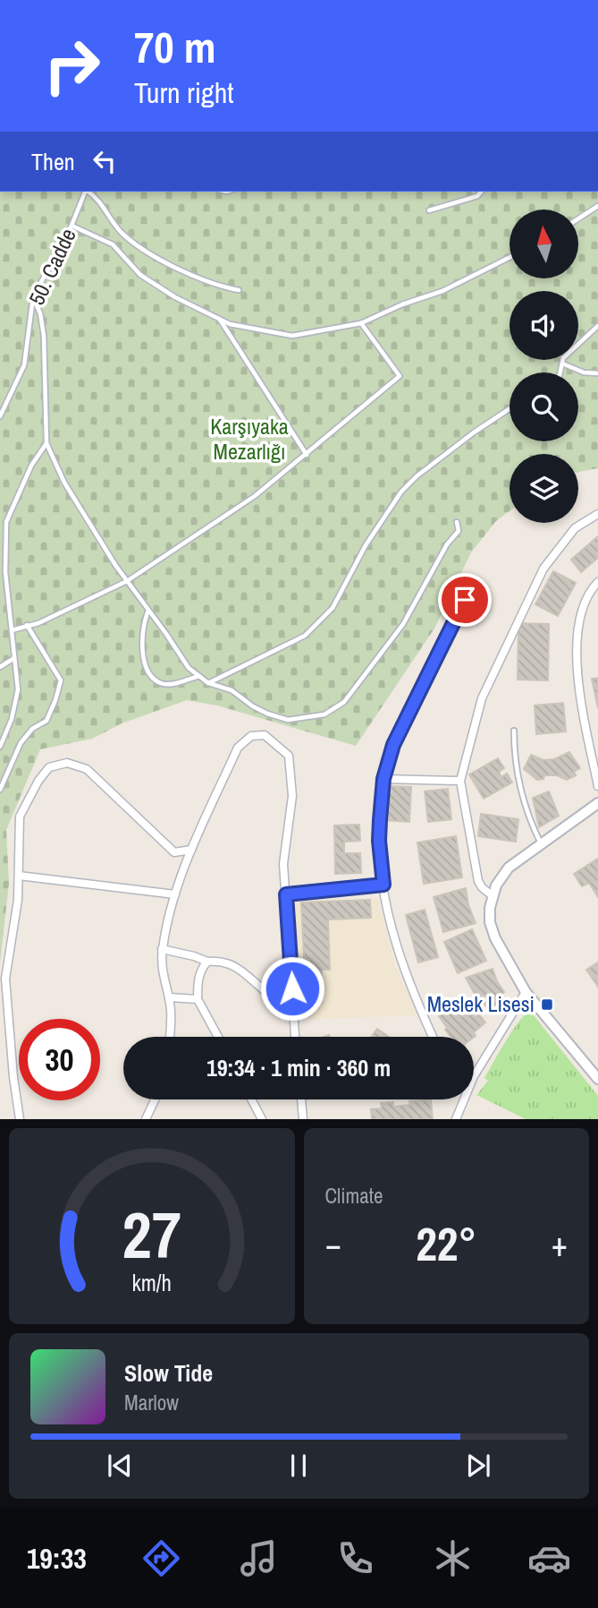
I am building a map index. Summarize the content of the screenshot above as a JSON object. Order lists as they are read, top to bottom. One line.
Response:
{"streets":{"lane":["50. Cadde"]},"parks":["Karşıyaka Mezarlığı"],"places":{"transit":["Meslek Lisesi"]},"north":"top","page":{"turn":["70 m","Turn right"],"then":"Then","limit":"30","trip":"19:34 · 1 min · 360 m","tile":"Climate","heat":["−","22°","+"],"song":["Slow Tide","Marlow"],"tabs":"19:33","gauge":["27","km/h"]}}
